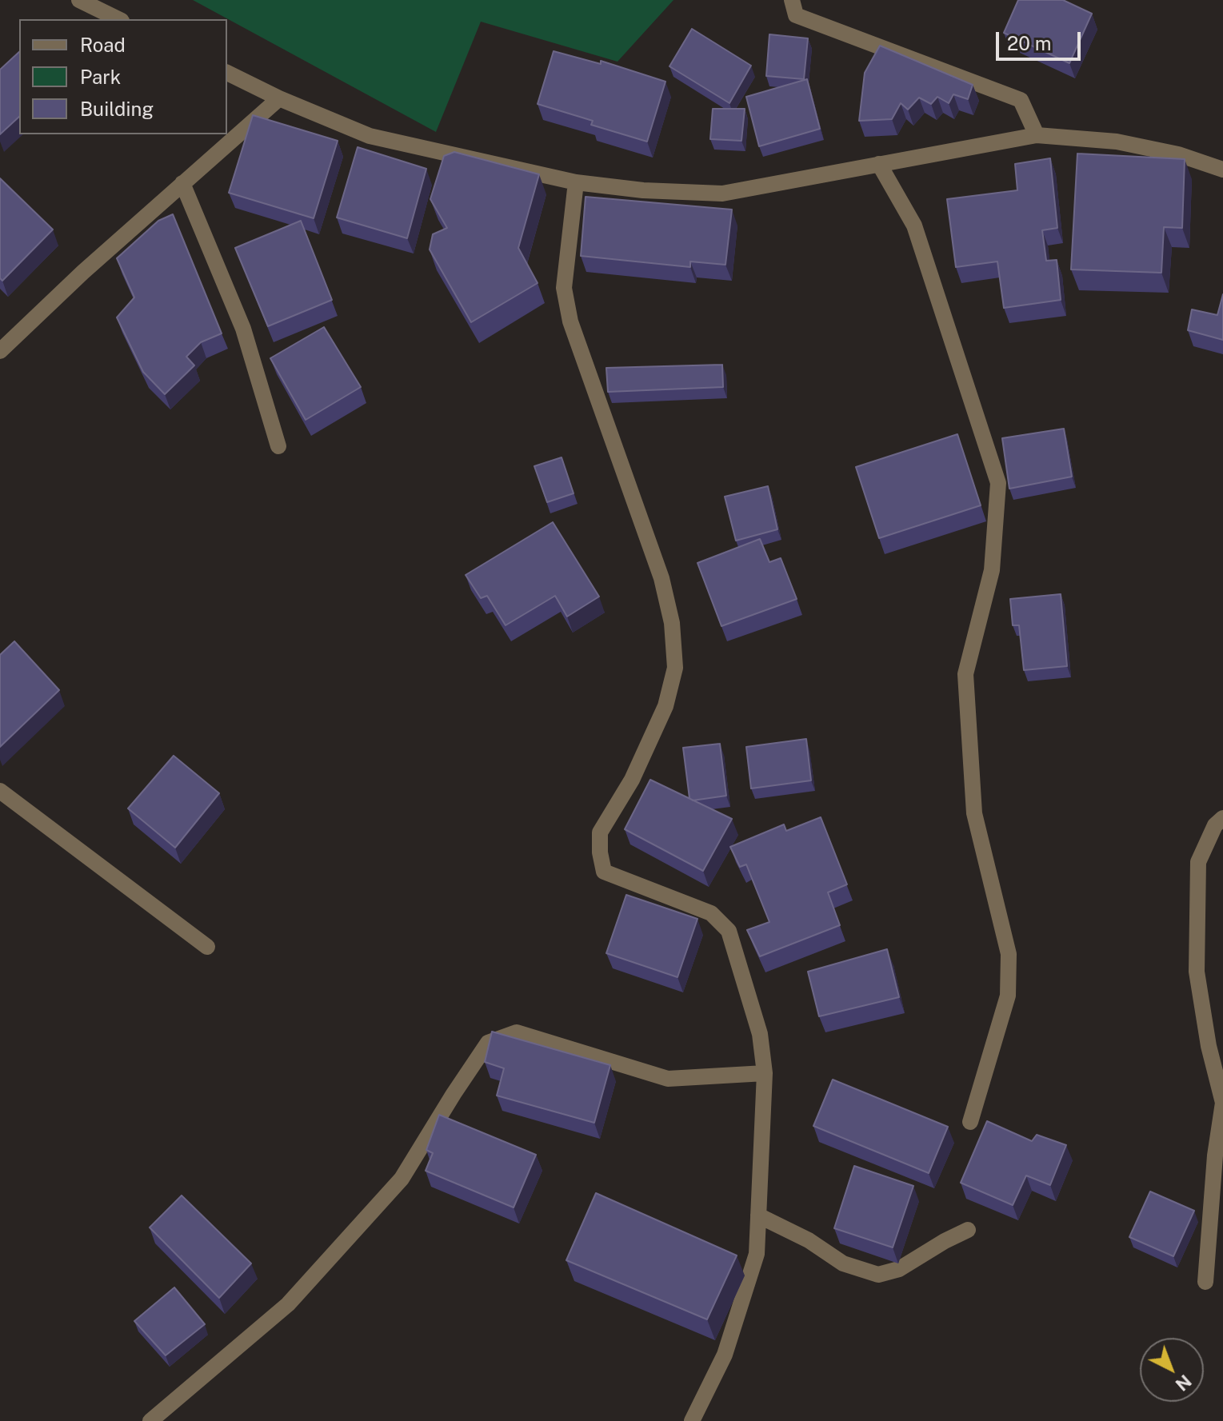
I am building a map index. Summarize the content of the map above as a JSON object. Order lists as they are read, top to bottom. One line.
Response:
{"legend":["Road","Park","Building"],"scale_bar":"20 m","north":"bottom right"}
